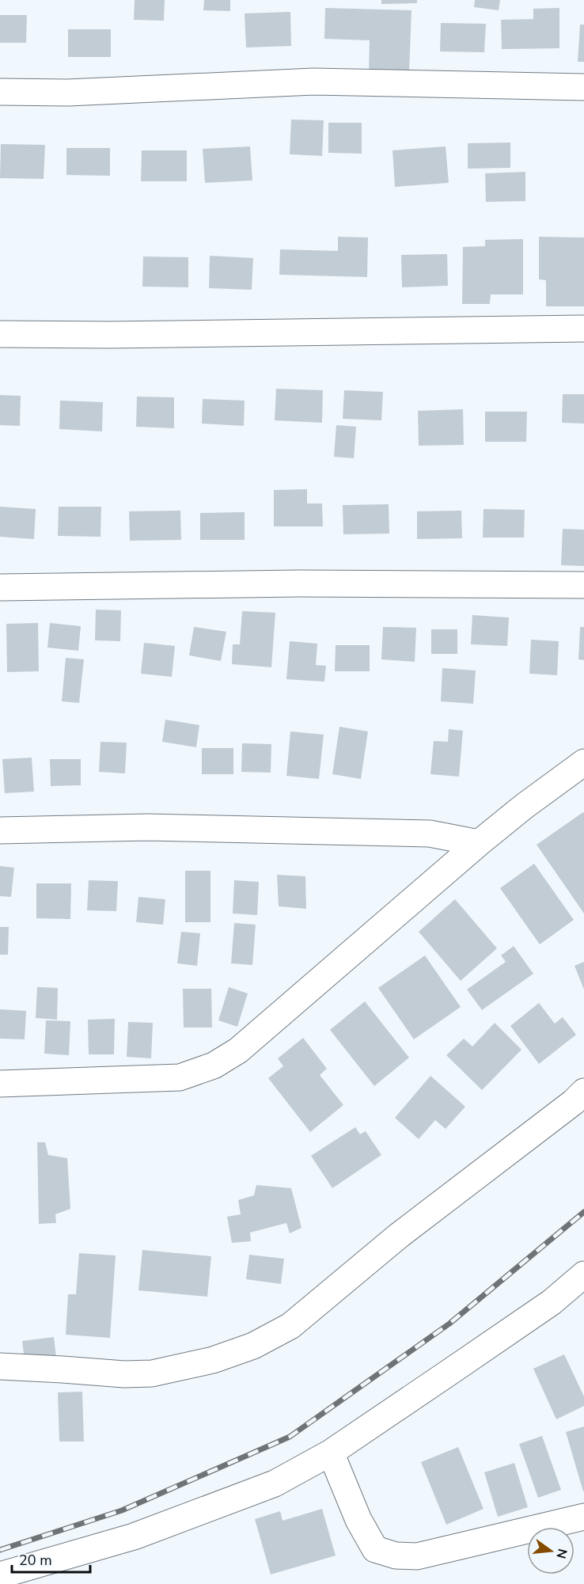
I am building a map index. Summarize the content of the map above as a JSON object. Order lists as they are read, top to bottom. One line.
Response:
{"scale_bar":"20 m","north":"right"}
